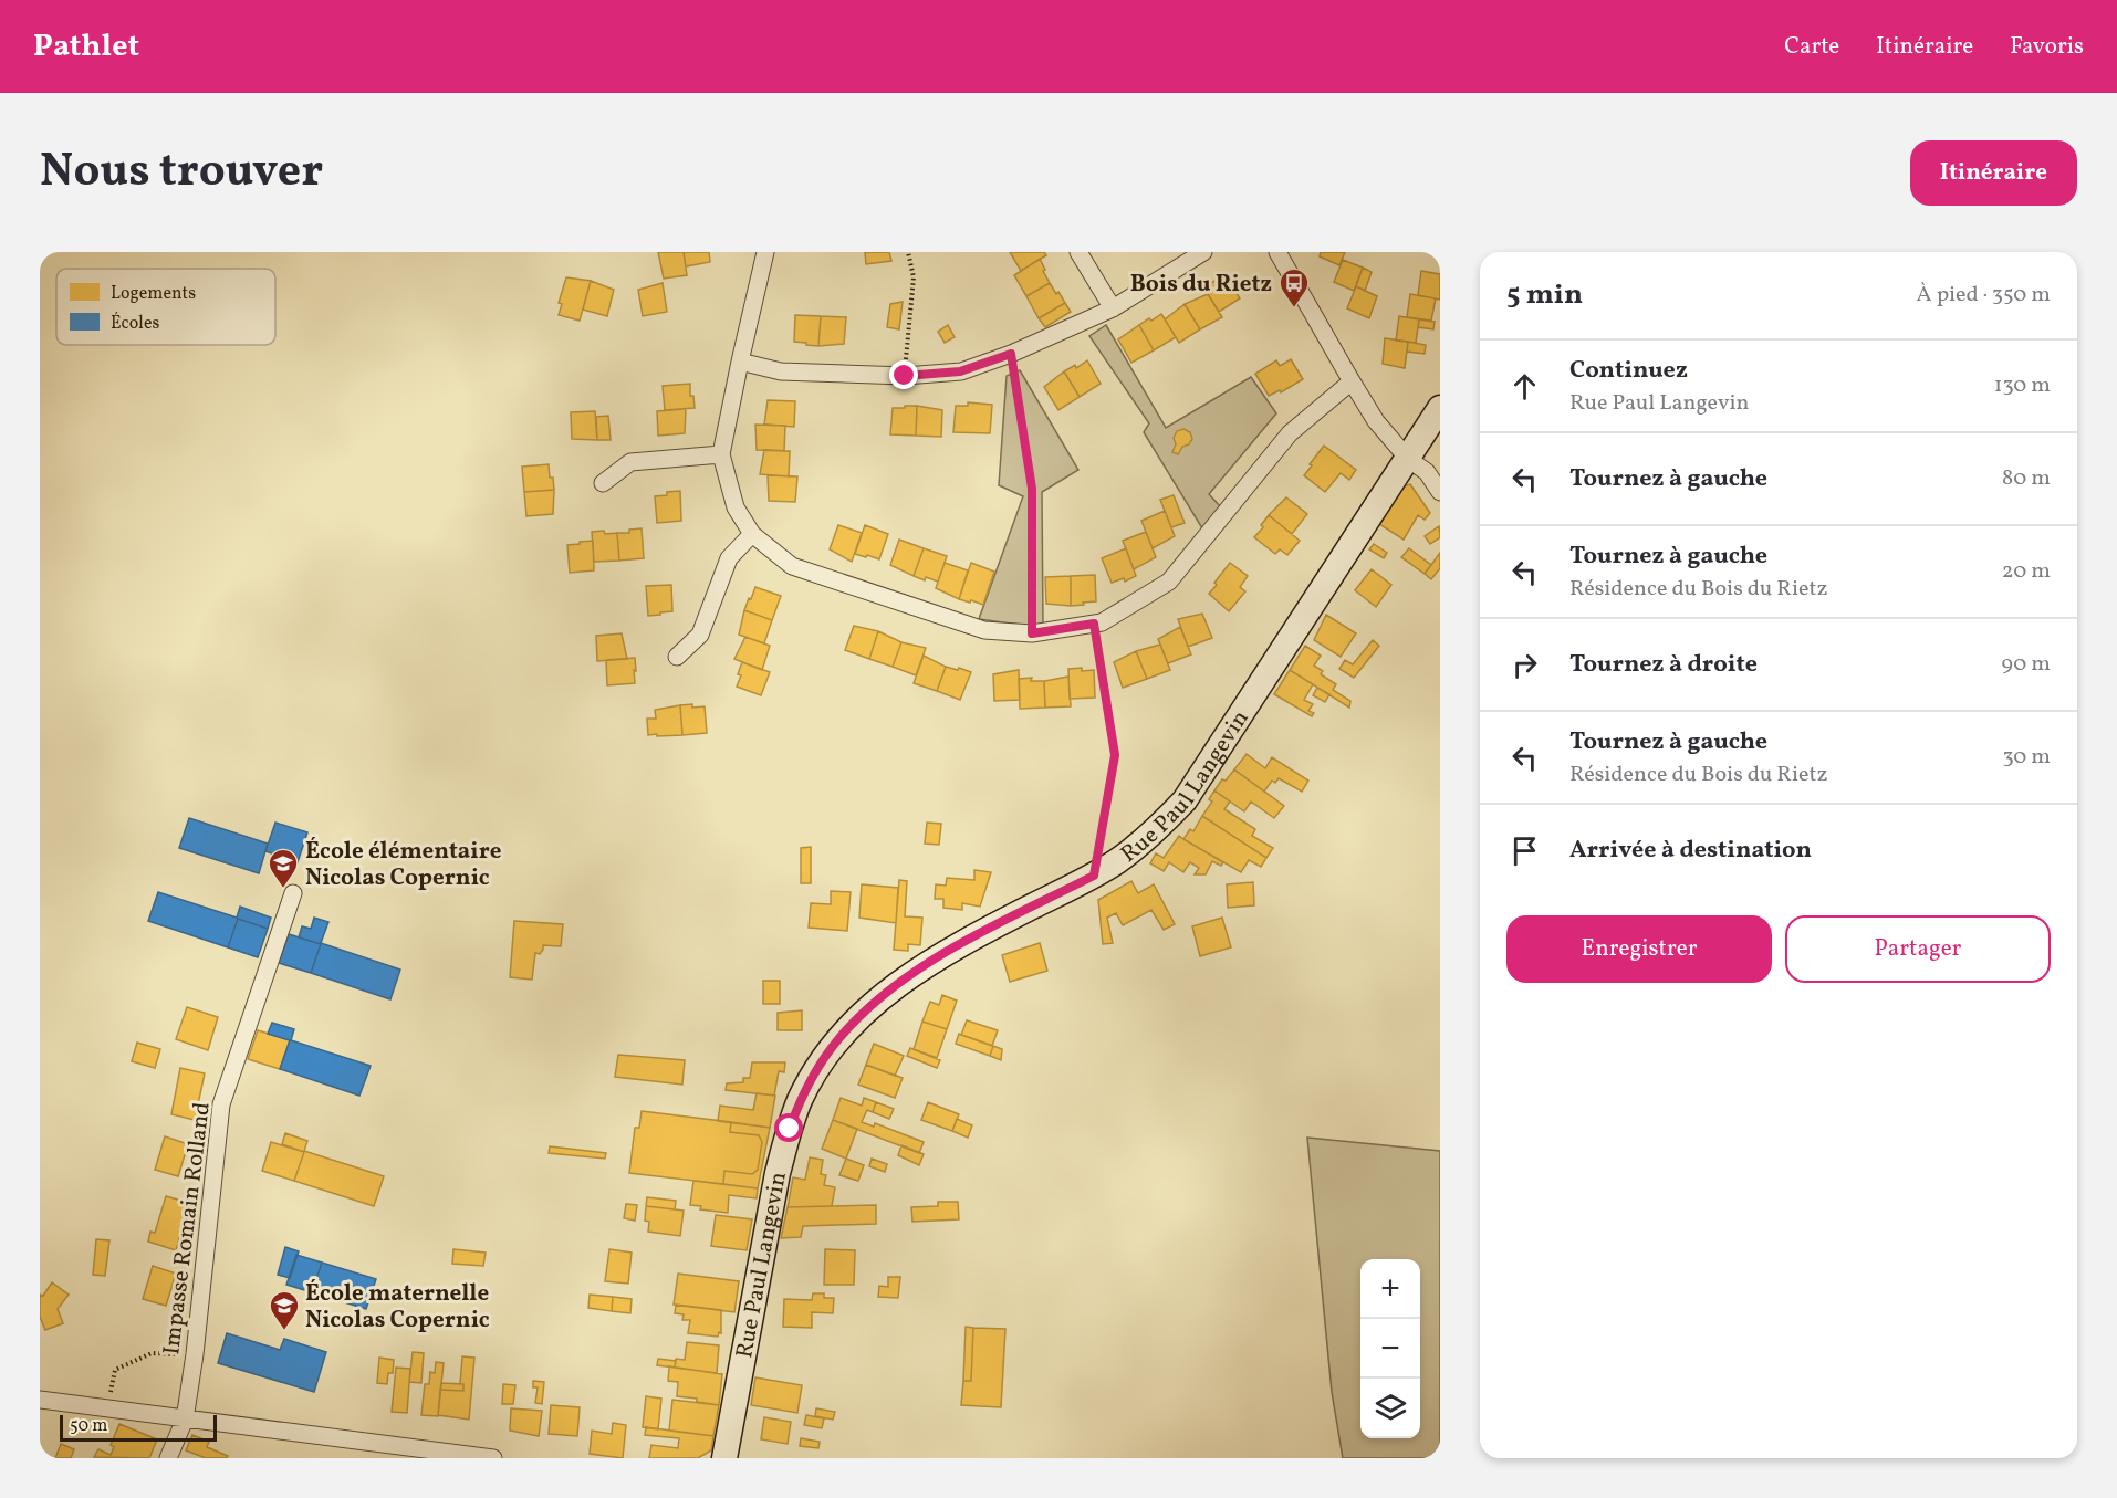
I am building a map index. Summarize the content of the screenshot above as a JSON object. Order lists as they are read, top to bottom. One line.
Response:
{"streets":{"street":["Rue Paul Langevin","Impasse Romain Rolland"]},"places":{"bus stop":["Bois du Rietz"],"school or university":["École élémentaire Nicolas Copernic","École maternelle Nicolas Copernic"]},"legend":["Logements","Écoles"],"scale_bar":"50 m","page":{"header":"Pathlet","nav":["Carte","Itinéraire","Favoris"],"title":"Nous trouver","buttons":["Itinéraire",["Enregistrer","Partager"]],"heading":["5 min","À pied · 350 m"],"list":[["Continuez","Rue Paul Langevin","130 m"],["Tournez à gauche","80 m"],["Tournez à gauche","Résidence du Bois du Rietz","20 m"],["Tournez à droite","90 m"],["Tournez à gauche","Résidence du Bois du Rietz","30 m"],"Arrivée à destination"],"map_buttons":["+","−"],"scale":"50 m"}}
